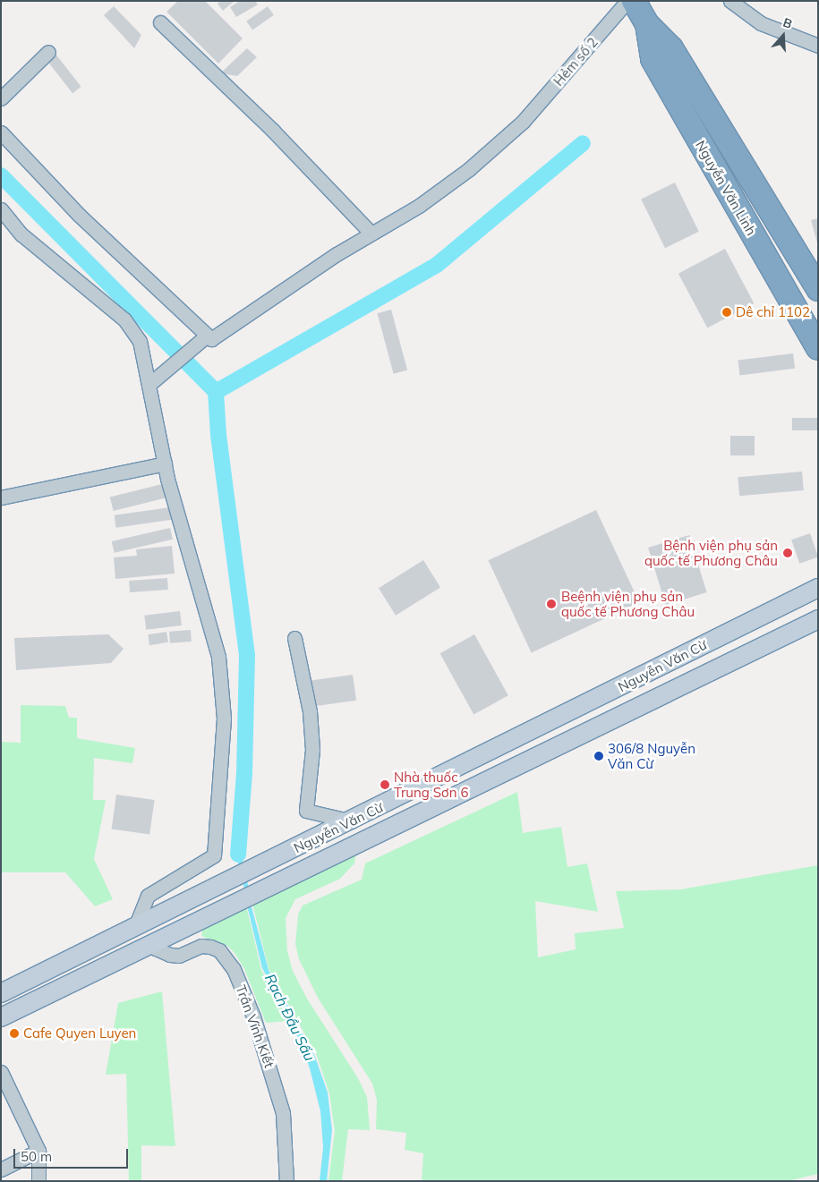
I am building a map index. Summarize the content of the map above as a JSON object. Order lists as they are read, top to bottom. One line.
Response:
{"streets":{"highway":["Nguyễn Văn Linh"],"main road":["Nguyễn Văn Cừ"],"street":["Hẻm số 2","Trần Vĩnh Kiết"]},"crossings":[["Hẻm số 2","Nguyễn Văn Linh"]],"water":["Rạch Đầu Sấu"],"places":["Dê chỉ 1102","Bệnh viện phụ sản quốc tế Phương Châu","Beệnh viện phụ sản quốc tế Phương Châu","306/8 Nguyễn Văn Cừ","Nhà thuốc Trung Sơn 6","Cafe Quyen Luyen"],"scale_bar":"50 m","north":"top"}
